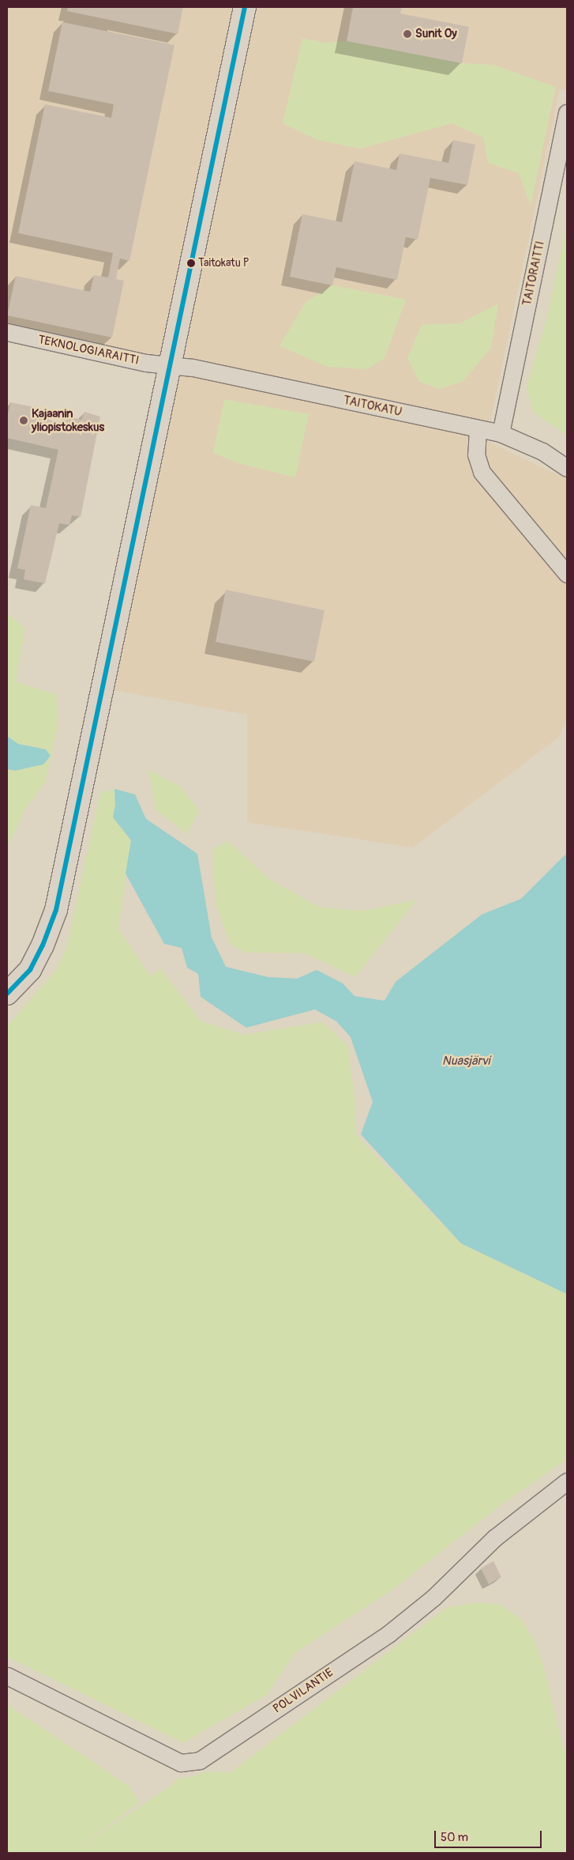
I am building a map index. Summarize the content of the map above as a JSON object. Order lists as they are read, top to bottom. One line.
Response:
{"streets":{"street":["TAITORAITTI","TEKNOLOGIARAITTI","TAITOKATU","POLVILANTIE"]},"crossings":[["TAITORAITTI","TAITOKATU"],["TEKNOLOGIARAITTI","TAITOKATU"]],"water":["Nuasjärvi"],"places":["Sunit Oy","Taitokatu P","Kajaanin yliopistokeskus"],"scale_bar":"50 m"}
